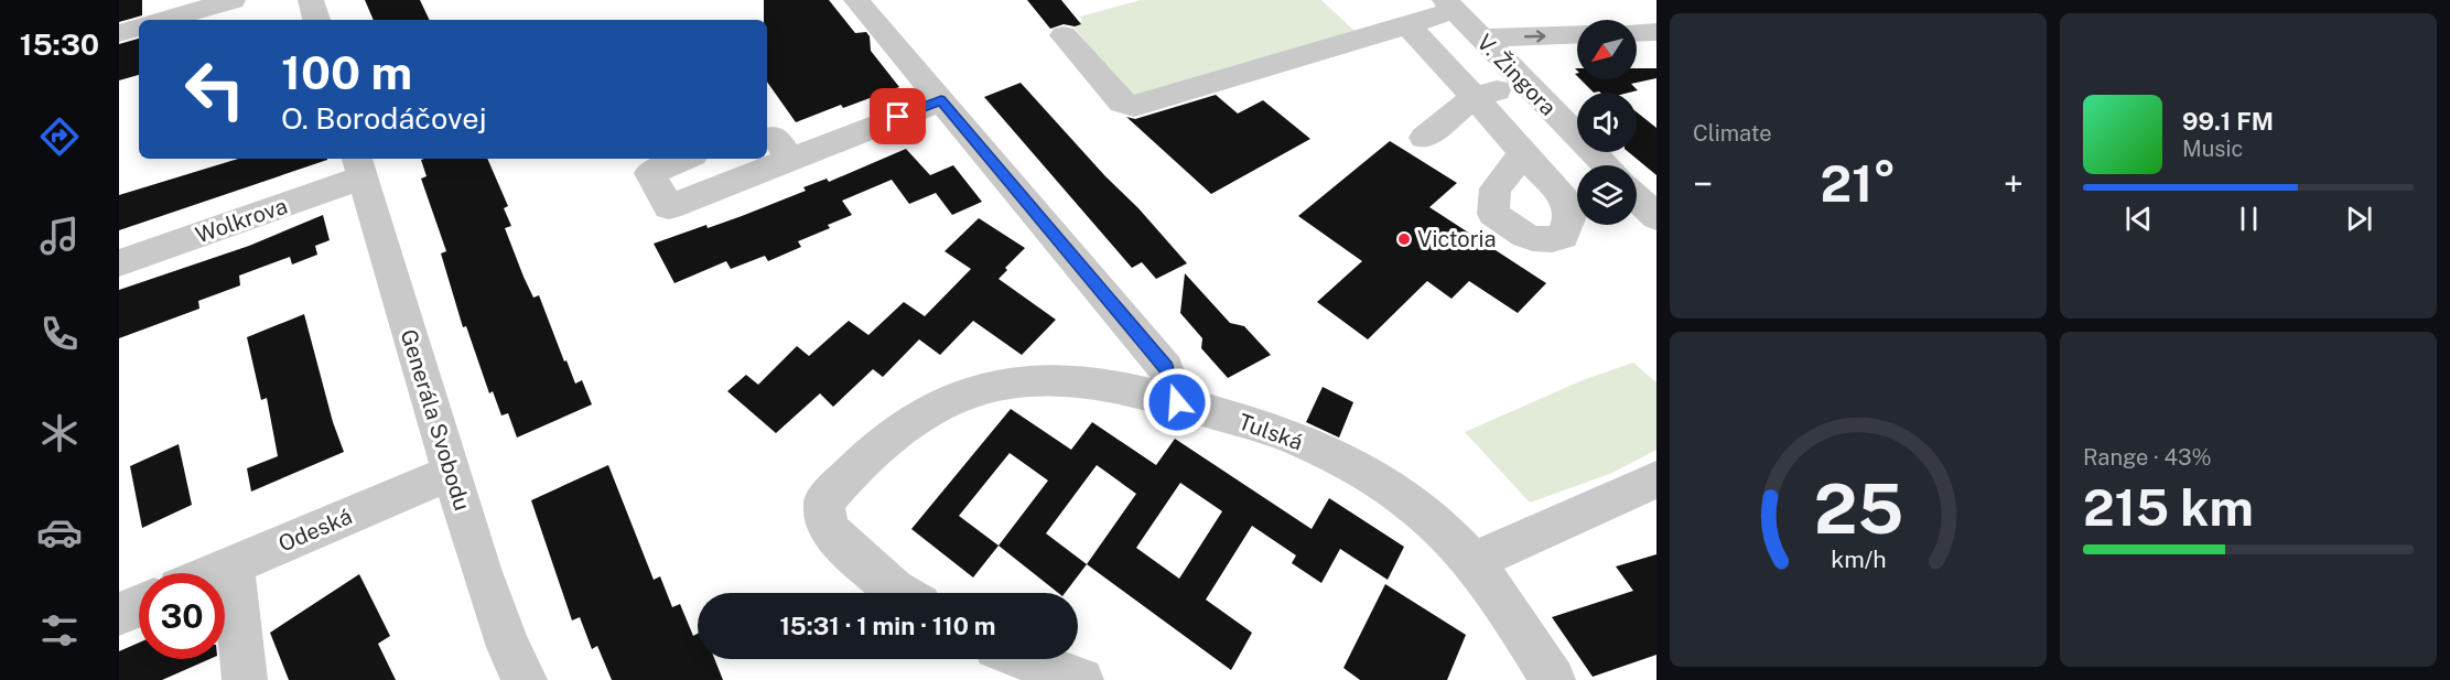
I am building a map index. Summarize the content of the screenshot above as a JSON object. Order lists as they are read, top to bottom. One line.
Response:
{"streets":{"street":["V. Žingora","Wolkrova","Generála Svobodu","Tulská","Odeská"]},"crossings":[["Wolkrova","Generála Svobodu"],["Generála Svobodu","Odeská"]],"places":["Victoria"],"north":"bottom left","page":{"tabs":"15:30","tile":["Climate",["Range · 43%","215 km"]],"turn":["100 m","O. Borodáčovej"],"song":["99.1 FM","Music"],"heat":["−","21°","+"],"limit":"30","trip":"15:31 · 1 min · 110 m","gauge":["25","km/h"]}}
